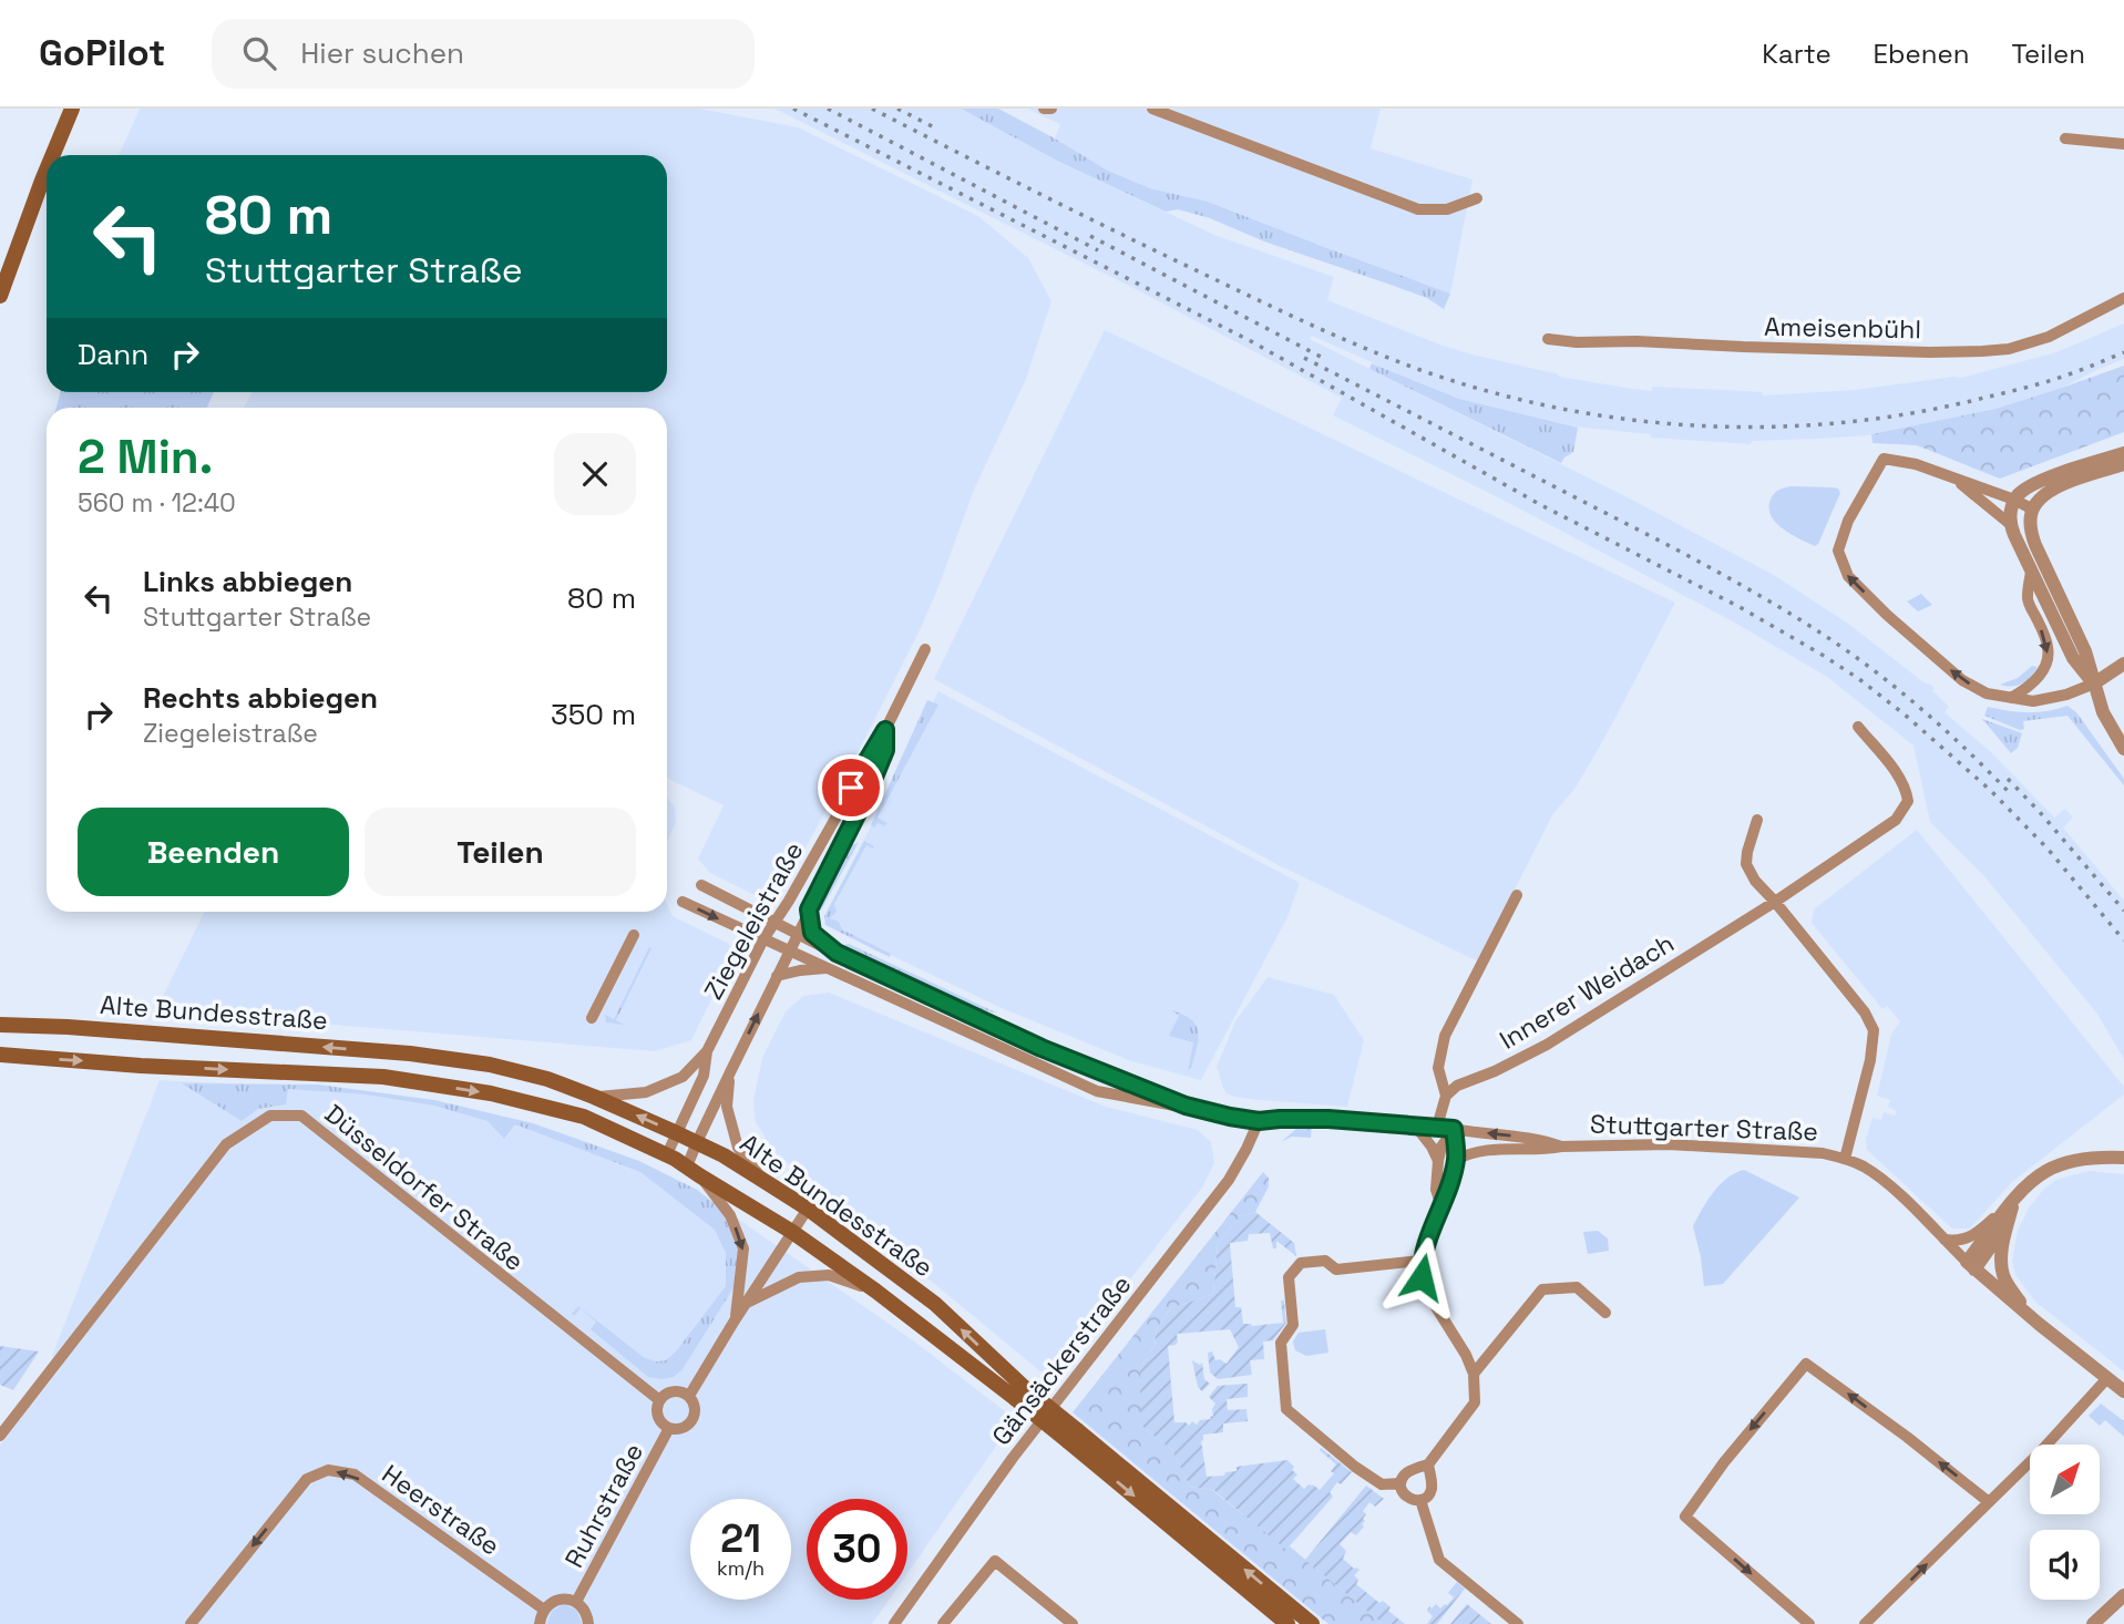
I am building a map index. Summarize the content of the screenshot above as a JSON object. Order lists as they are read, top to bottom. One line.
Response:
{"streets":{"main road":["Alte Bundesstraße"],"street":["Ameisenbühl","Ziegeleistraße","Innerer Weidach","Stuttgarter Straße","Düsseldorfer Straße","Gänsäckerstraße","Ruhrstraße","Heerstraße"]},"crossings":[["Ziegeleistraße","Alte Bundesstraße"],["Ziegeleistraße","Stuttgarter Straße"],["Innerer Weidach","Stuttgarter Straße"],["Stuttgarter Straße","Gänsäckerstraße"],["Düsseldorfer Straße","Ruhrstraße"]],"north":"top right","page":{"header":"GoPilot","search":"Hier suchen","nav":["Karte","Ebenen","Teilen"],"turn":["80 m","Stuttgarter Straße"],"then":"Dann","heading":["2 Min.","560 m · 12:40"],"list":[{"name":"Links abbiegen","note":"Stuttgarter Straße","value":"80 m"},{"name":"Rechts abbiegen","note":"Ziegeleistraße","value":"350 m"}],"buttons":["Beenden","Teilen"],"speed":"21 km/h","limit":"30"}}
